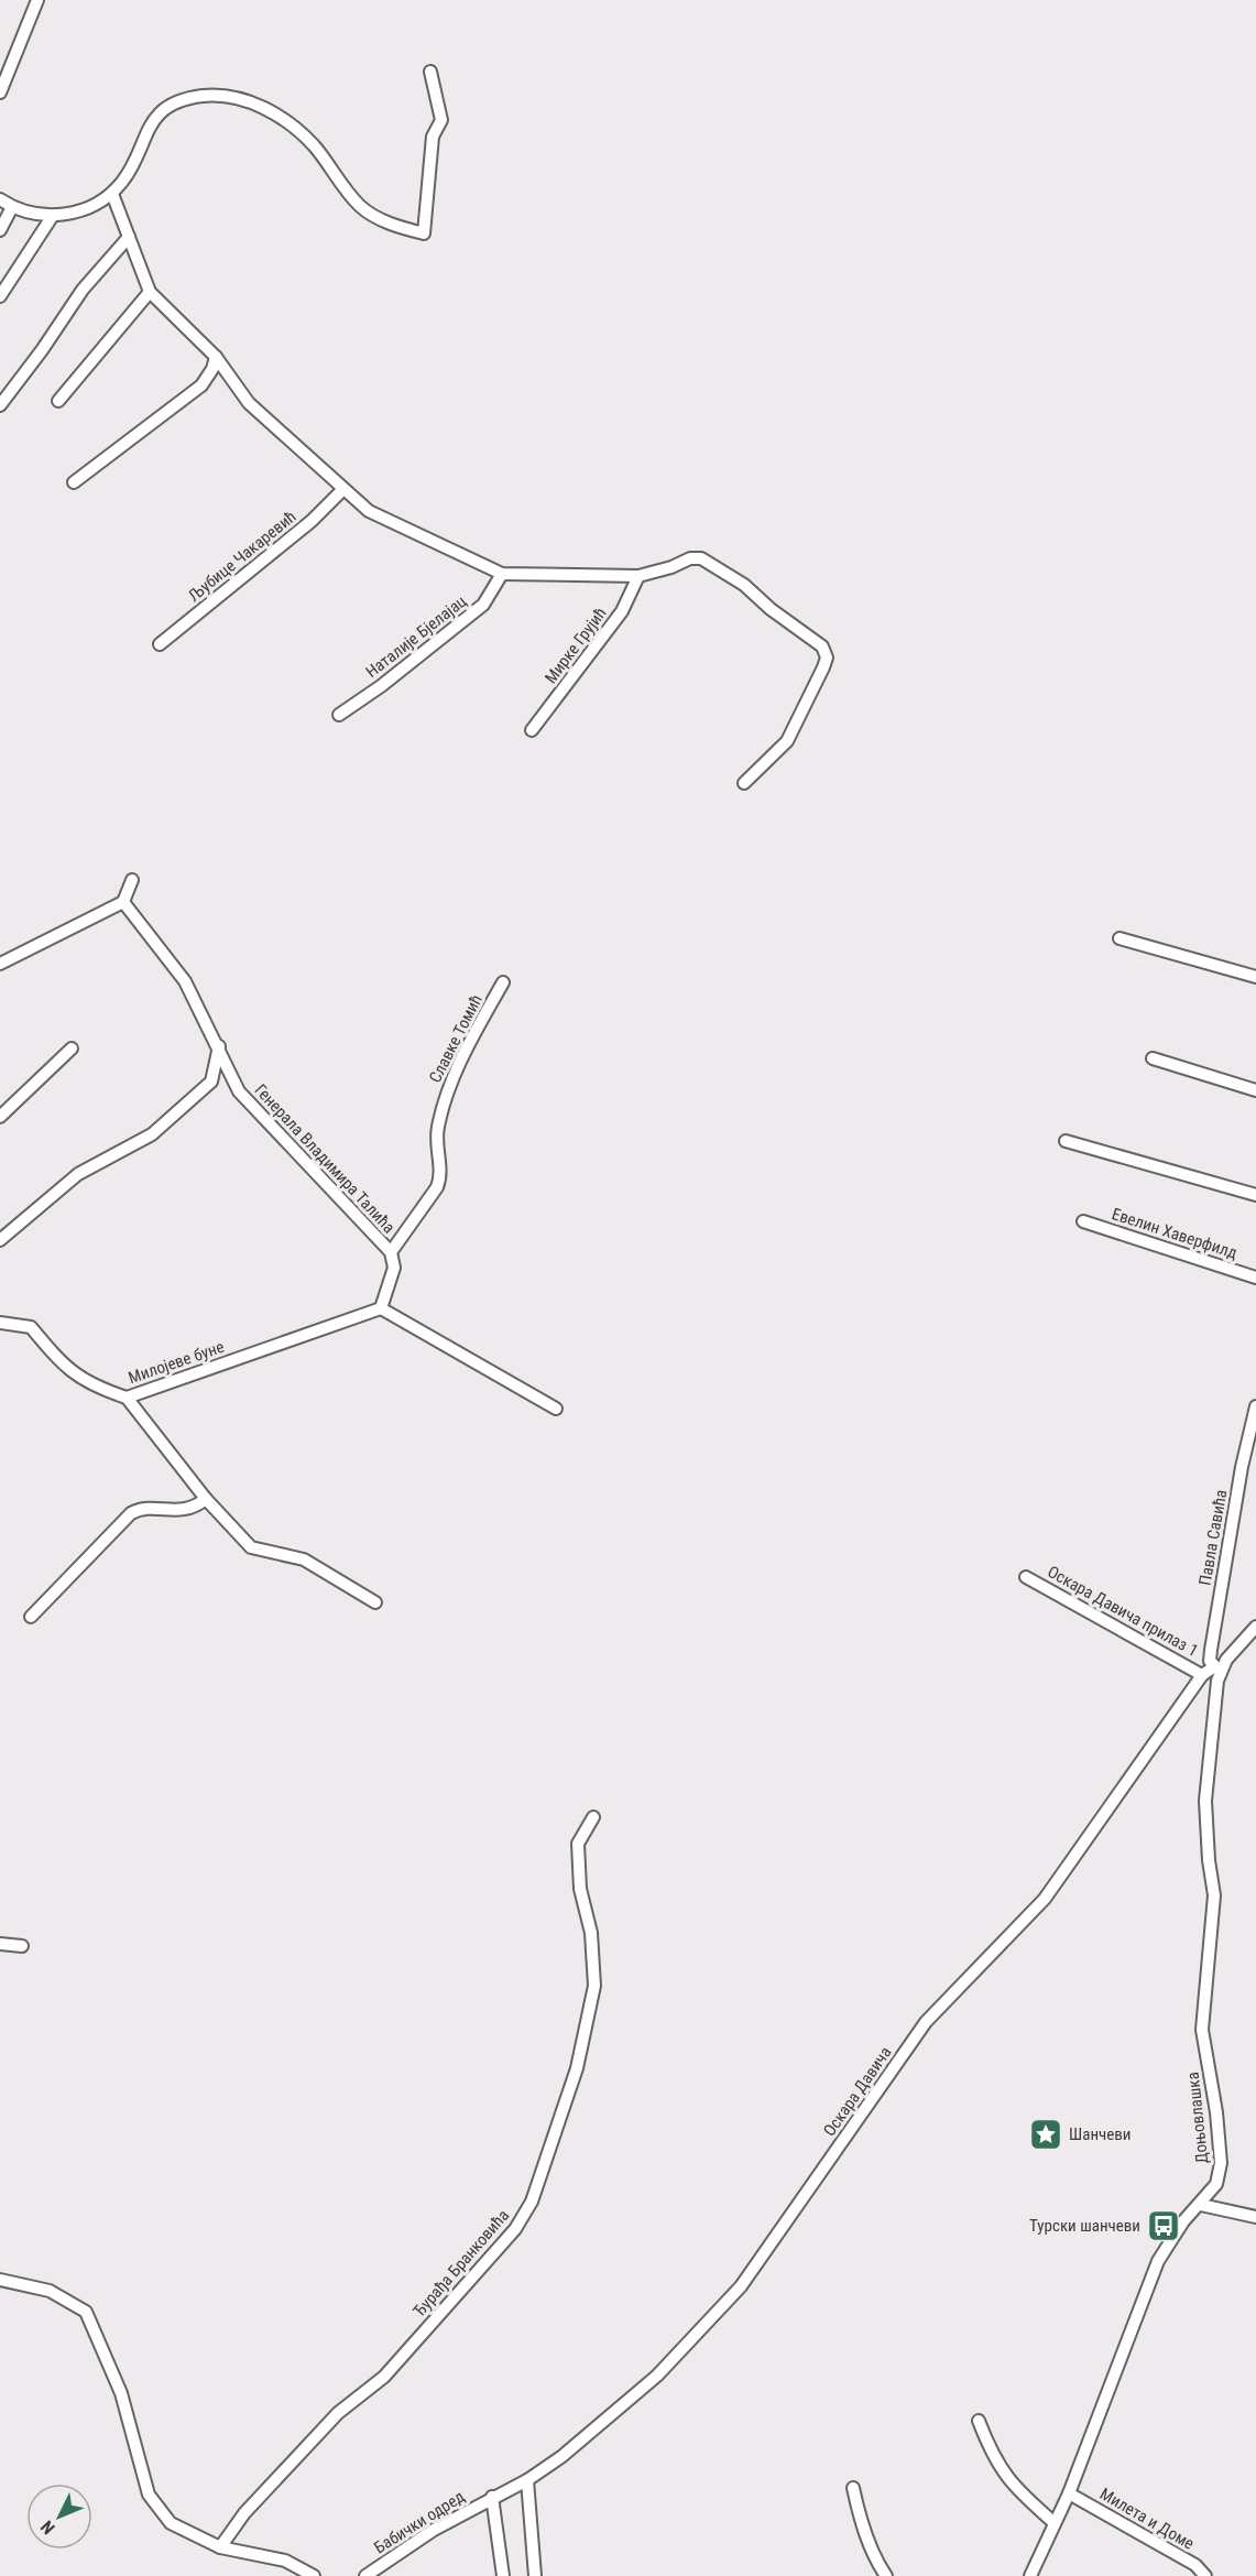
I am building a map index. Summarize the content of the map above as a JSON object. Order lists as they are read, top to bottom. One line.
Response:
{"streets":{"street":["Љубице Чакаревић","Наталије Бјелајац","Мирке Грујић","Славке Томић","Генерала Владимира Талића","Евелин Хаверфилд","Милојеве буне","Павла Савића","Оскара Давича прилаз 1","Оскара Давича","Доњовлашка","Ђурађа Бранковића","Милета и Доме","Бабички одред"]},"crossings":[["Славке Томић","Генерала Владимира Талића"],["Генерала Владимира Талића","Милојеве буне"],["Павла Савића","Оскара Давича"],["Павла Савића","Доњовлашка"],["Оскара Давича прилаз 1","Оскара Давича"],["Оскара Давича","Доњовлашка"],["Оскара Давича","Бабички одред"],["Доњовлашка","Милета и Доме"]],"places":{"place":["Шанчеви"],"bus stop":["Турски шанчеви"]},"north":"bottom left"}
